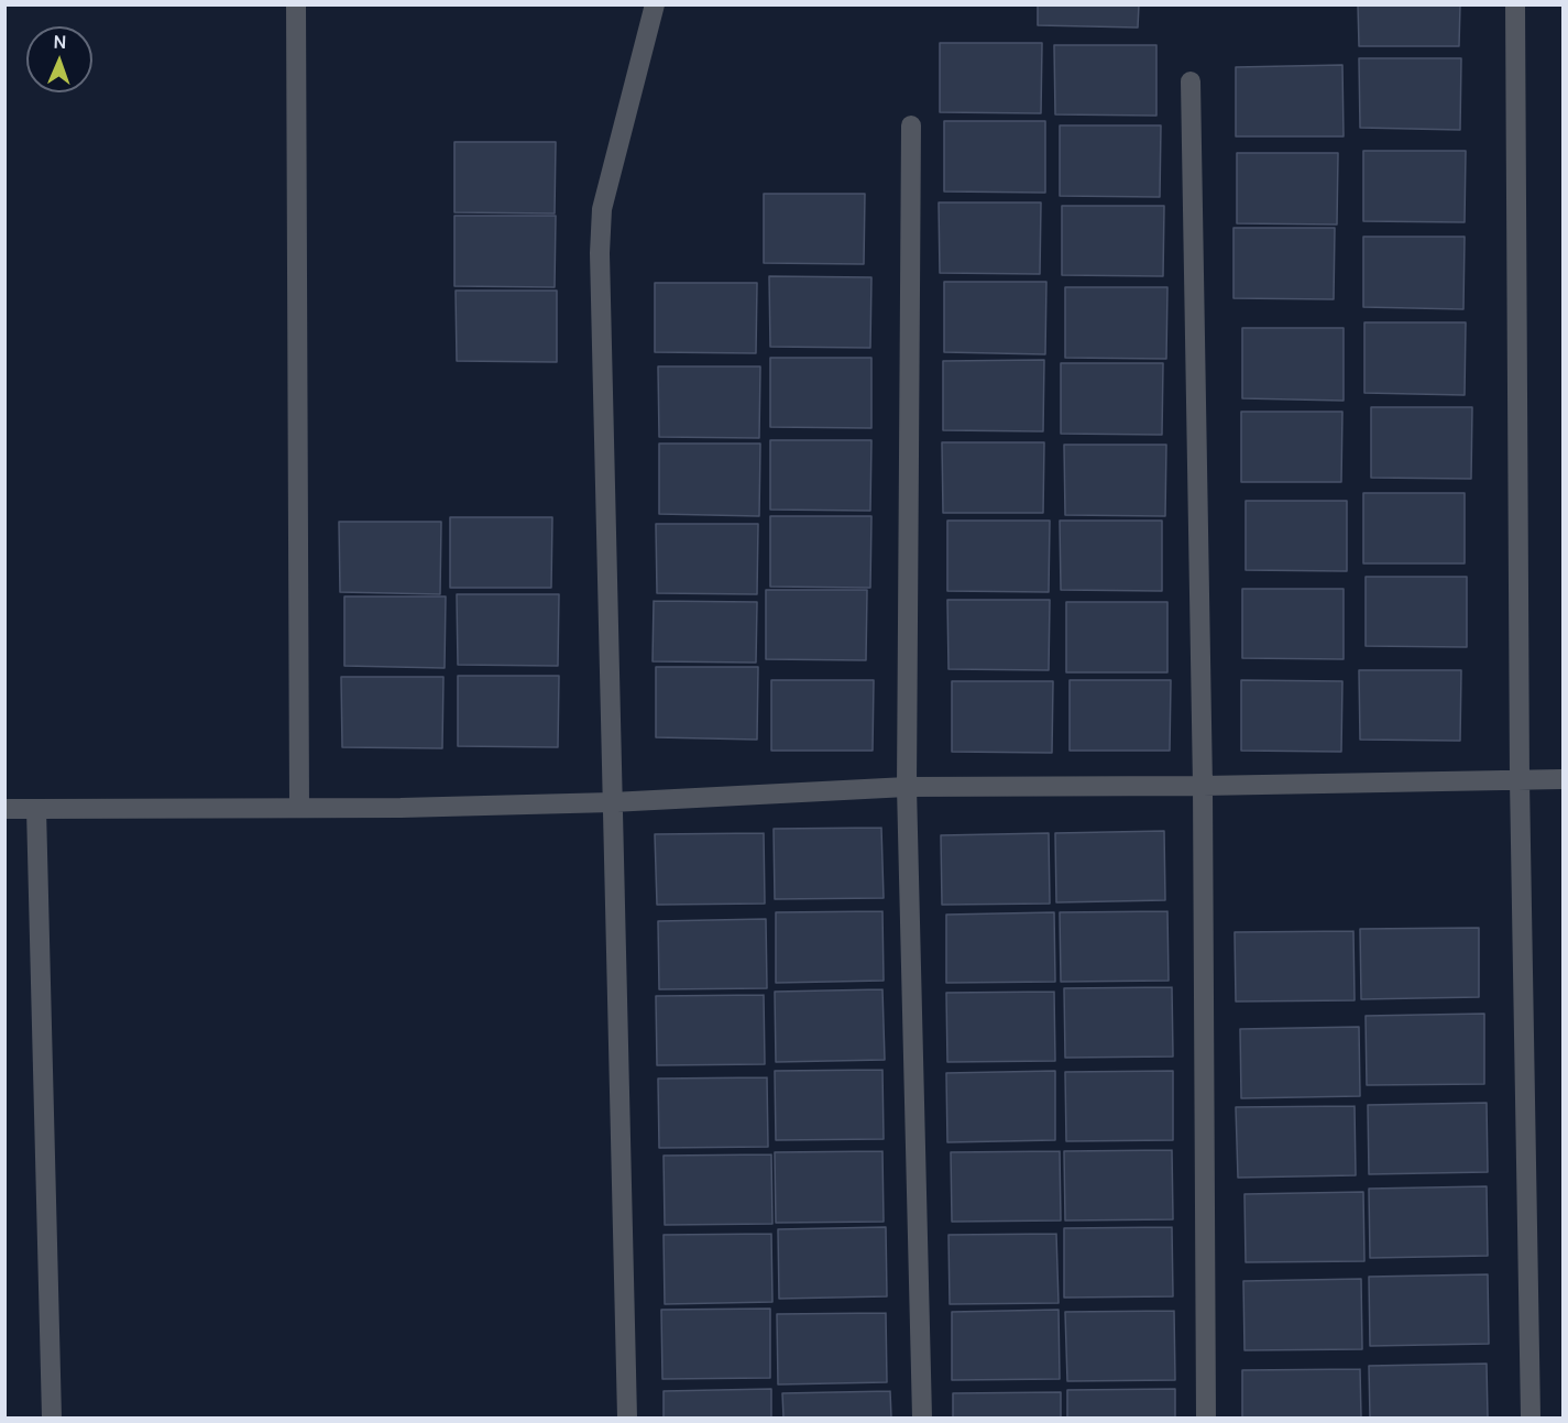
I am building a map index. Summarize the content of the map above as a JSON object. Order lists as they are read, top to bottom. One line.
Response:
{"north":"top"}
